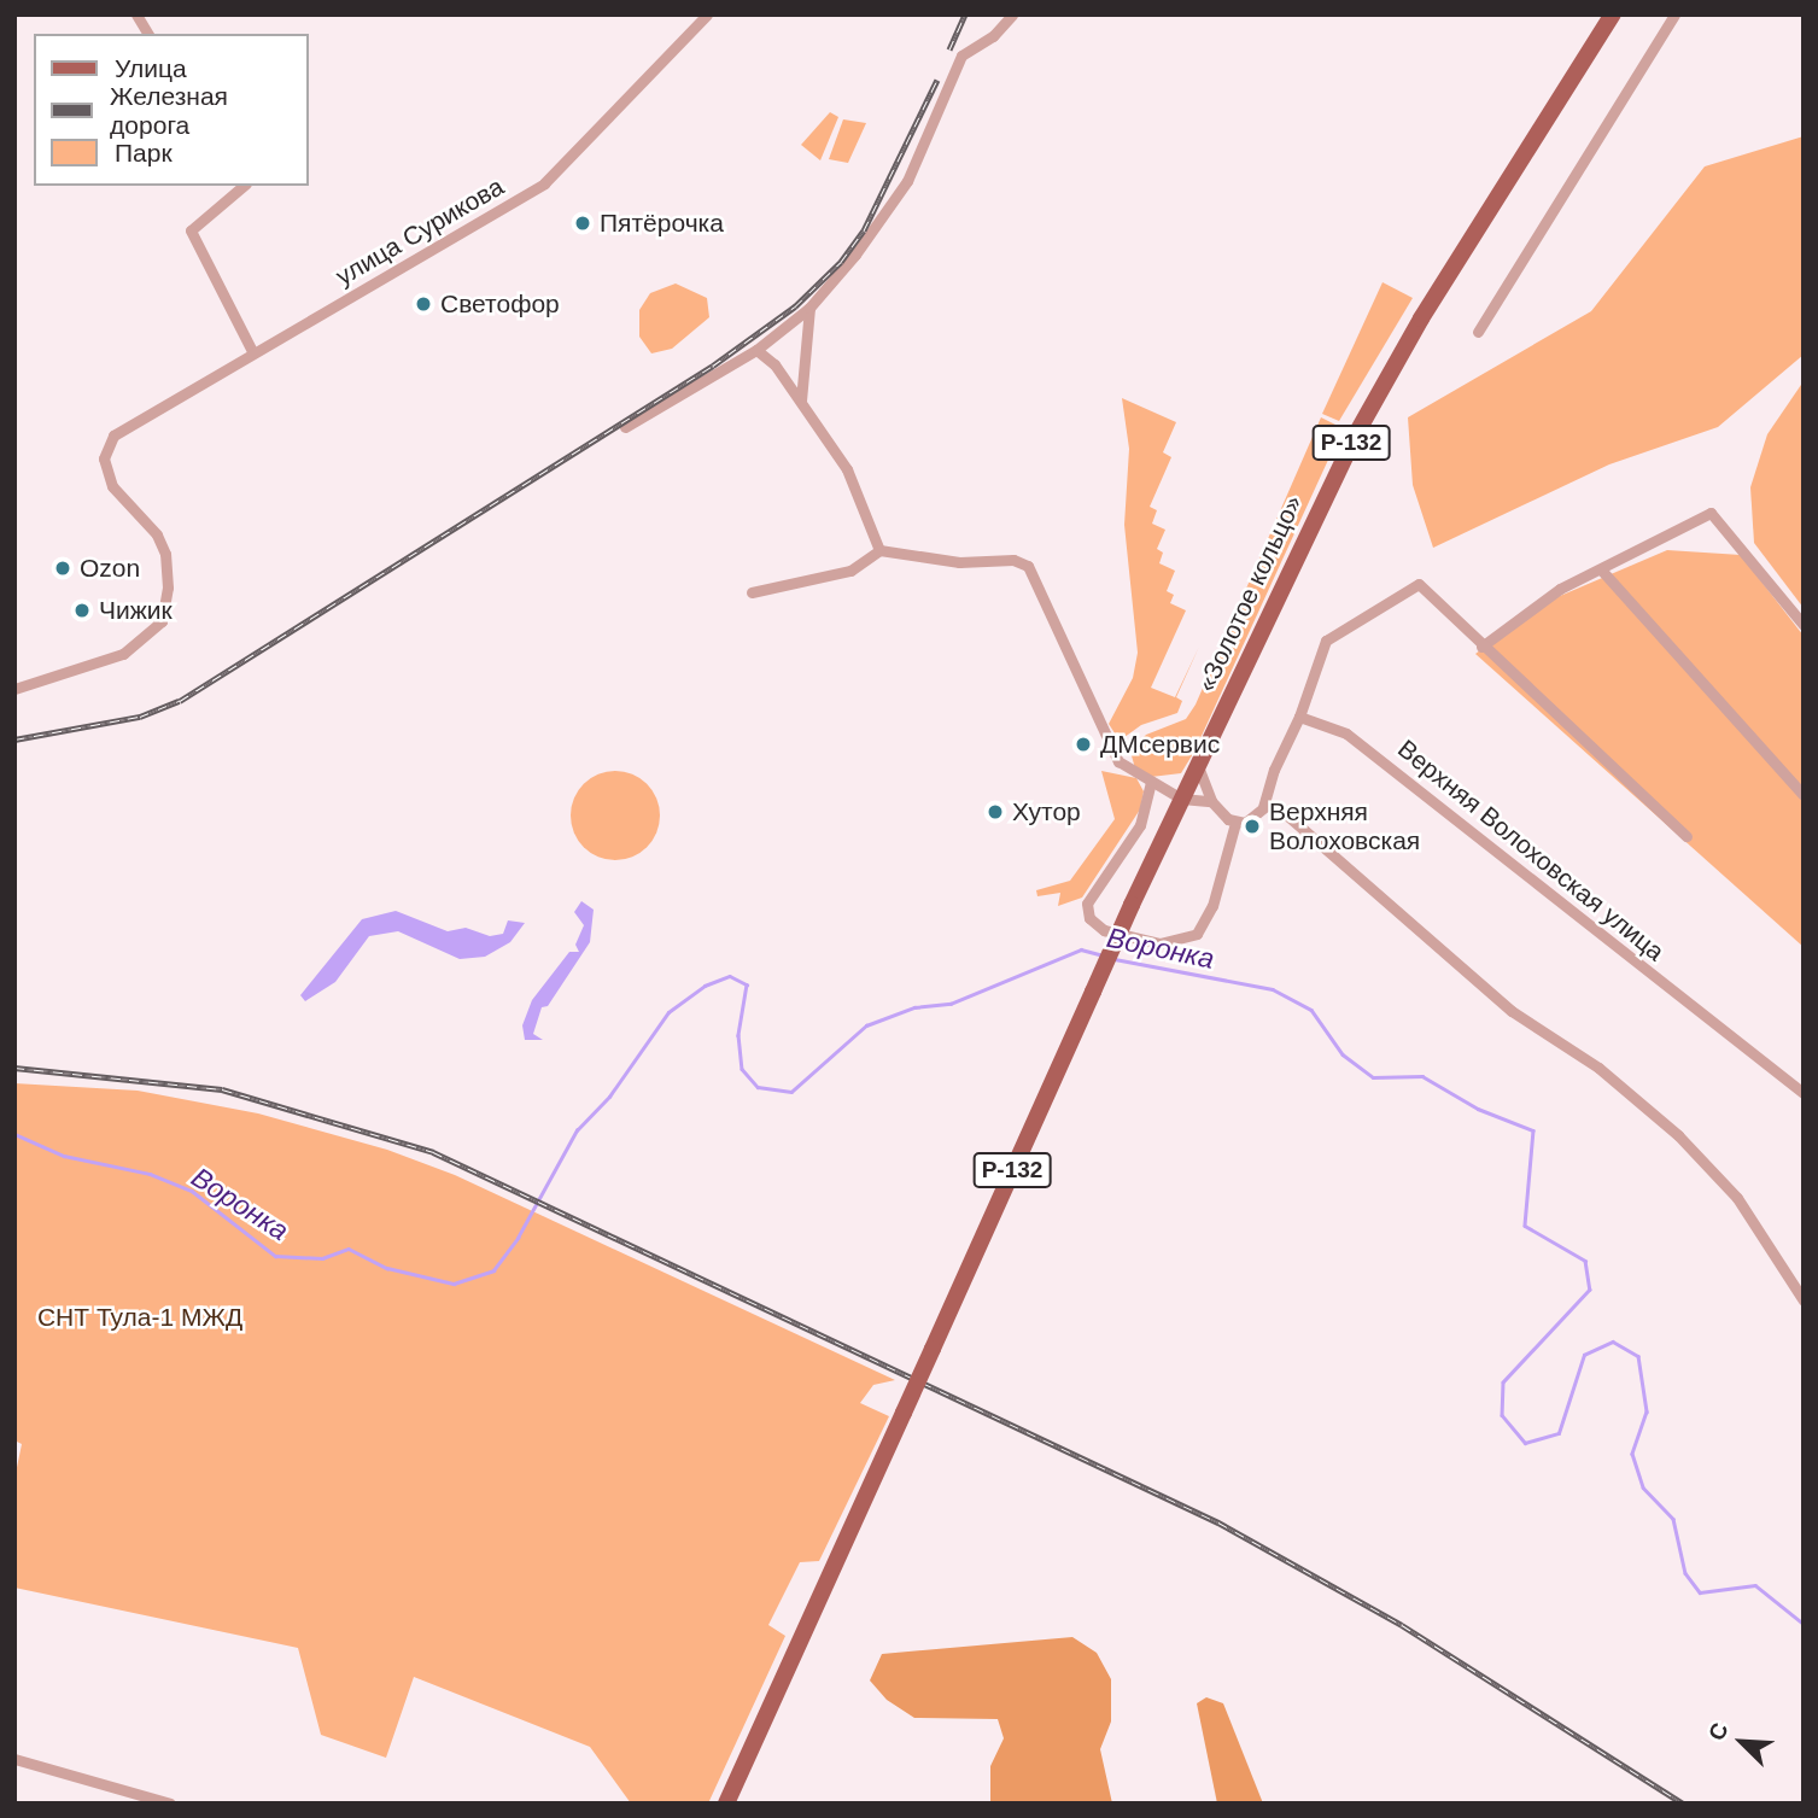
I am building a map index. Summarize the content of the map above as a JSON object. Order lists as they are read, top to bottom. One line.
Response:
{"streets":{"main road":["Р-132","«Золотое кольцо»"],"street":["улица Сурикова","Верхняя Волоховская улица"]},"water":["Воронка"],"parks":["СНТ Тула-1 МЖД"],"places":["Пятёрочка","Светофор","Ozon","Чижик","ДМсервис","Хутор","Верхняя Волоховская"],"legend":["Улица","Железная дорога","Парк"],"north":"top left"}
